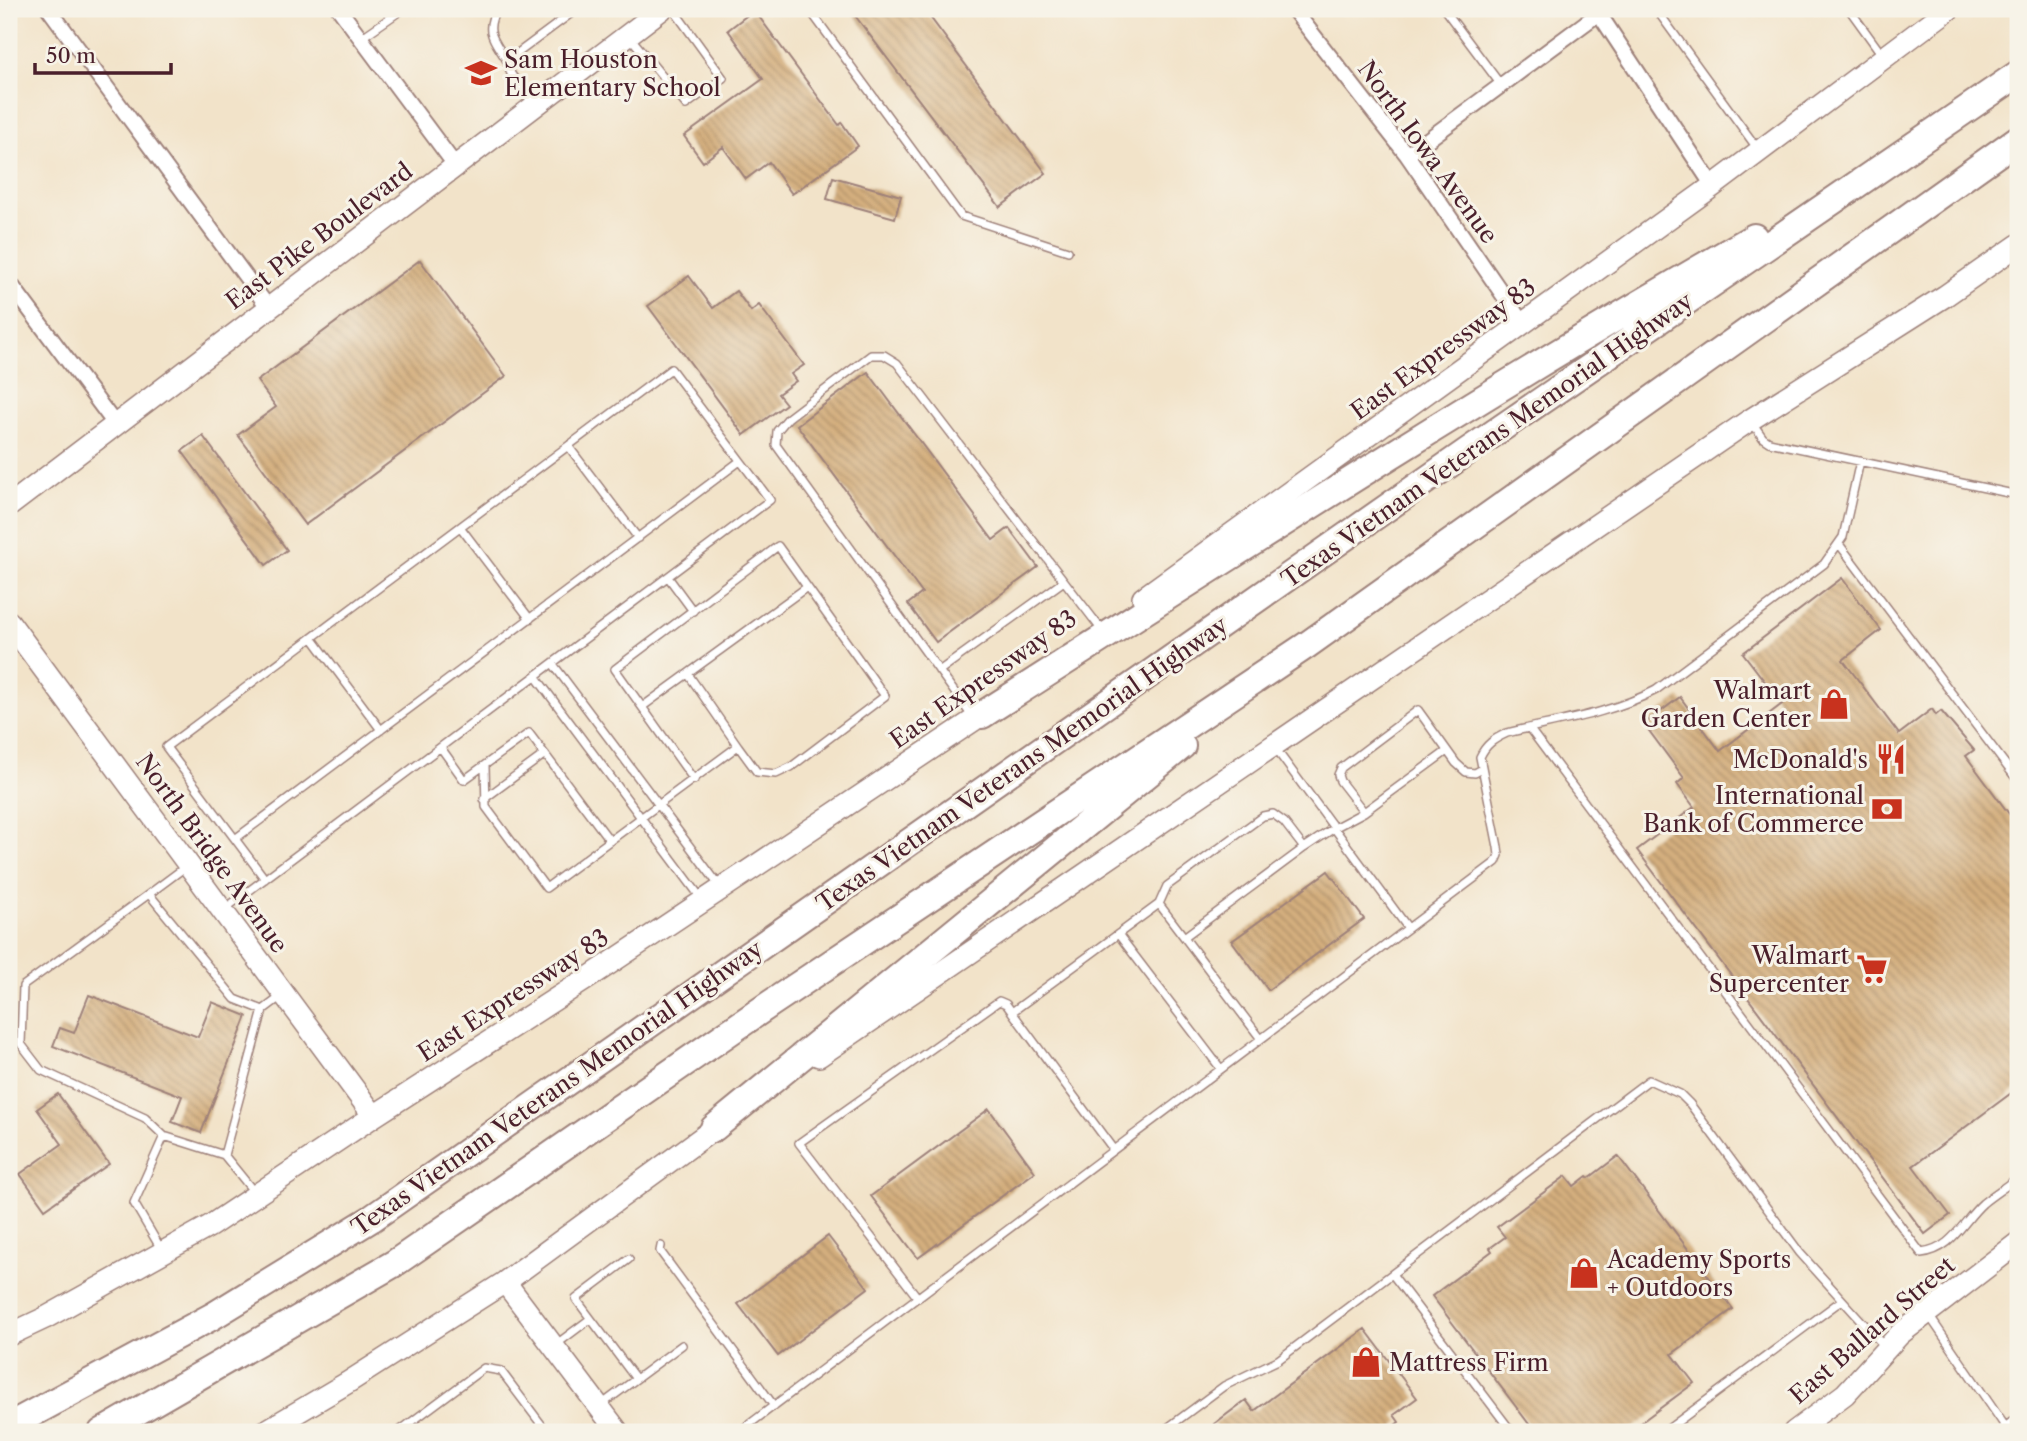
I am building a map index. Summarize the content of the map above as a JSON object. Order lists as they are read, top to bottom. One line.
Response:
{"streets":{"highway":["Texas Vietnam Veterans Memorial Highway"],"main road":["East Pike Boulevard","East Expressway 83","North Bridge Avenue","East Ballard Street"],"street":["North Iowa Avenue"]},"crossings":[["North Iowa Avenue","East Expressway 83"],["East Expressway 83","North Bridge Avenue"]],"places":{"school or university":["Sam Houston Elementary School"],"shop":["Walmart Garden Center","Academy Sports + Outdoors","Mattress Firm"],"restaurant":["McDonald's"],"bank":["International Bank of Commerce"],"supermarket":["Walmart Supercenter"]},"scale_bar":"50 m"}
